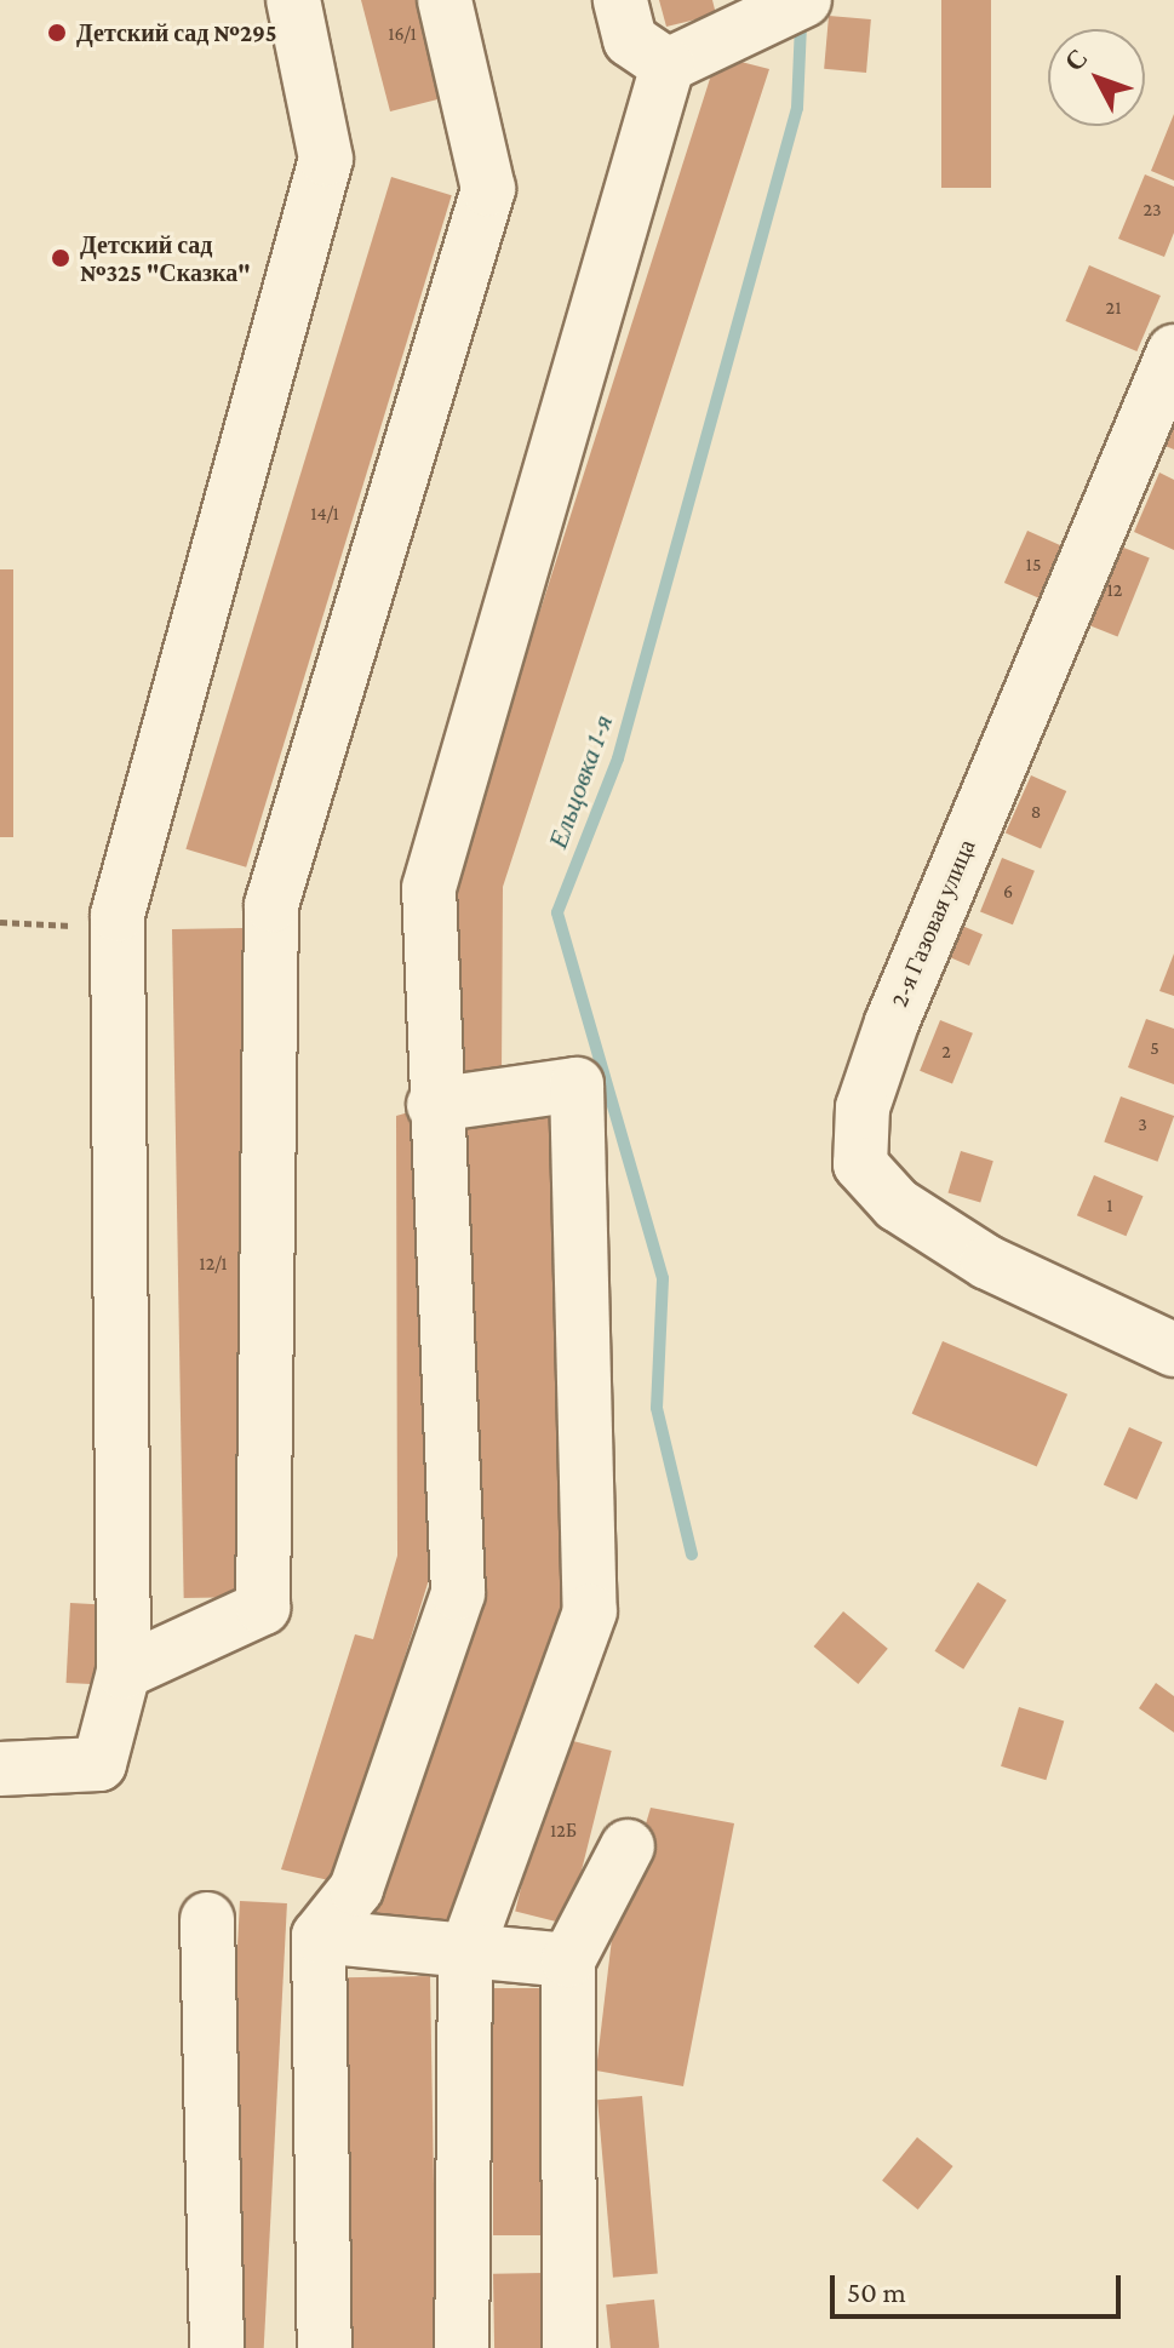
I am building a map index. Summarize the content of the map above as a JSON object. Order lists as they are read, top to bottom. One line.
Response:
{"streets":{"street":["2-я Газовая улица"]},"water":["Ельцовка 1-я"],"places":["Детский сад №295","Детский сад №325 \"Сказка\""],"house_numbers":["16/1","23","21","14/1","15","12","8","6","5","2","3","1","12/1","12Б"],"scale_bar":"50 m","north":"top left"}
